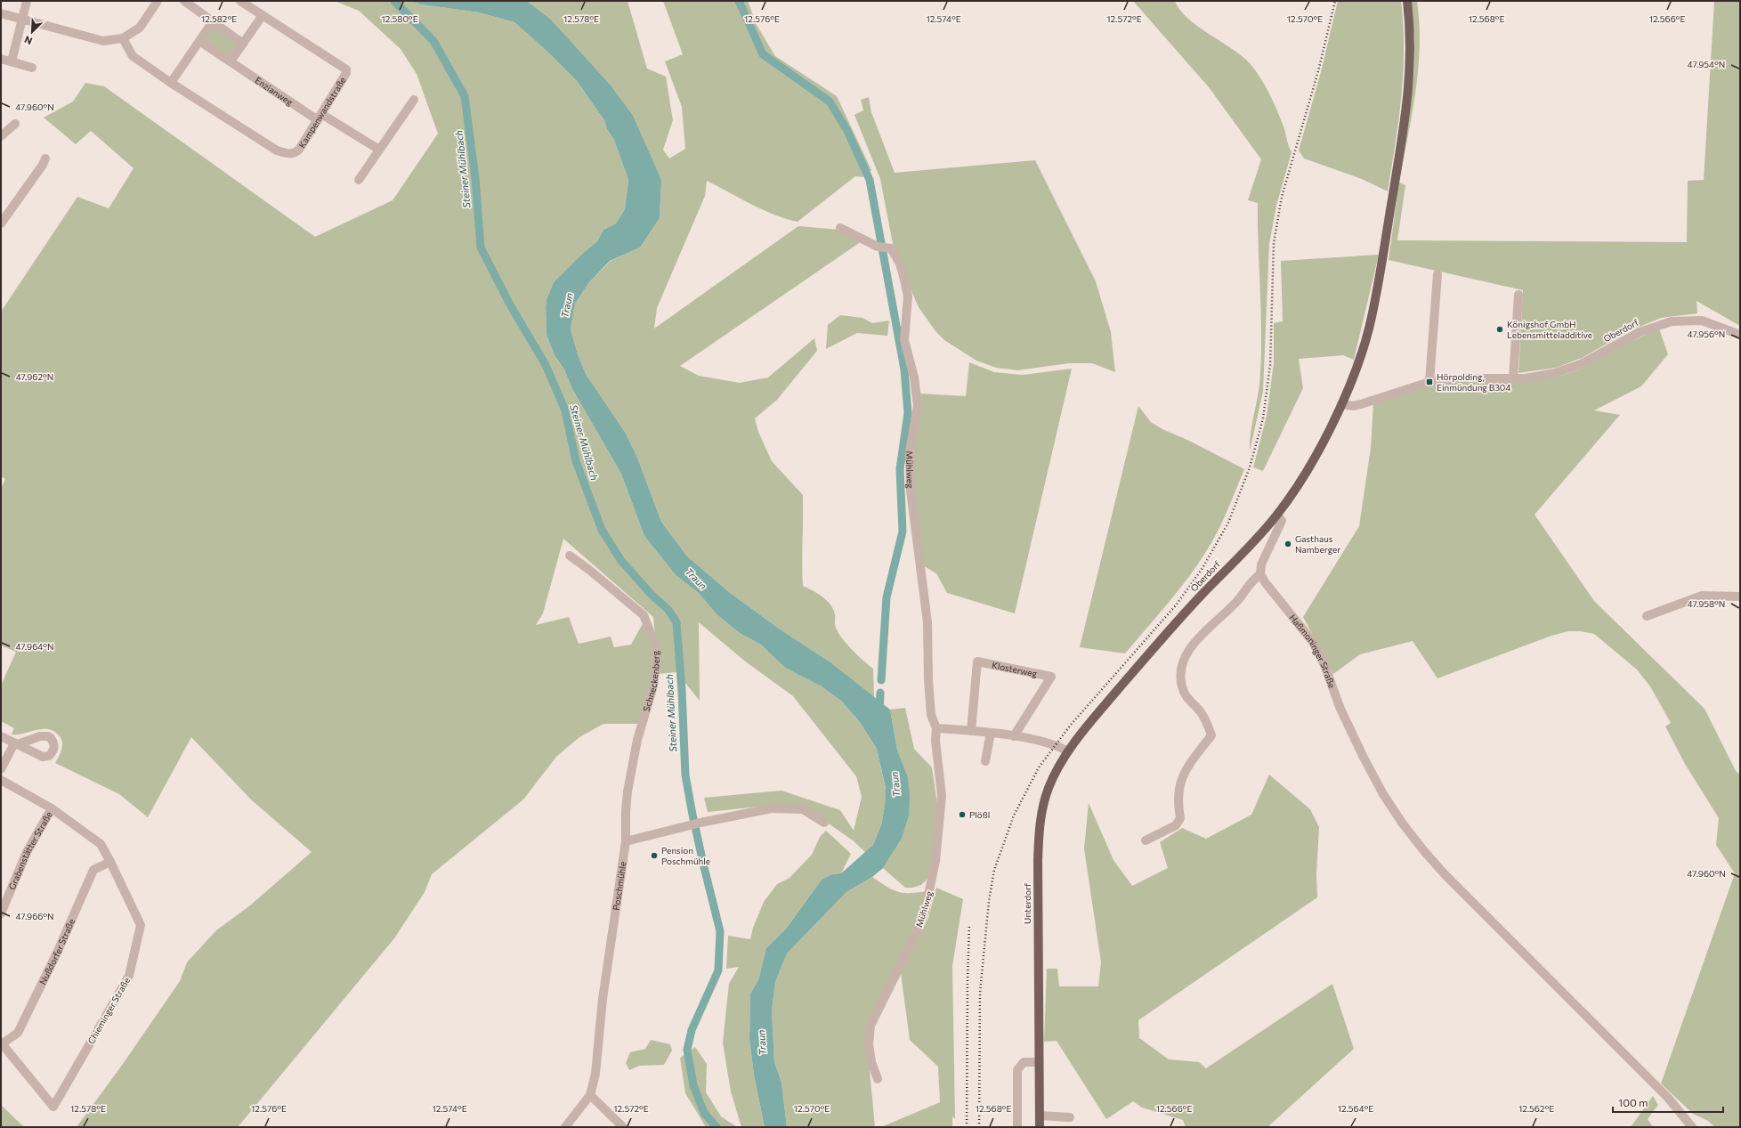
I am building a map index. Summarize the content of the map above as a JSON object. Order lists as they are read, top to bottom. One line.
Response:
{"streets":{"main road":["Oberdorf","Unterdorf"],"street":["Enzianweg","Kampenwandstraße","Mühlweg","Haßmoninger Straße","Klosterweg","Schneckenberg","Grabenstätter Straße","Poschmühle","Nußdorfer Straße","Chieminger Straße"]},"crossings":[["Enzianweg","Kampenwandstraße"],["Oberdorf","Unterdorf"],["Schneckenberg","Poschmühle"],["Grabenstätter Straße","Chieminger Straße"],["Nußdorfer Straße","Chieminger Straße"]],"water":["Steiner Mühlbach","Traun"],"places":{"other":["Königshof GmbH Lebensmitteladditive","Gasthaus Namberger","Plößl","Pension Poschmühle"],"transit":["Hörpolding, Einmündung B304"]},"scale_bar":"100 m","north":"bottom left","coordinates":["12.582°E","12.580°E","12.576°E","12.570°E","12.568°E","12.578°E","12.574°E","12.572°E","12.566°E","47.954°N","47.960°N","47.956°N","47.962°N","47.958°N","47.964°N","47.966°N","12.564°E","12.562°E"]}
